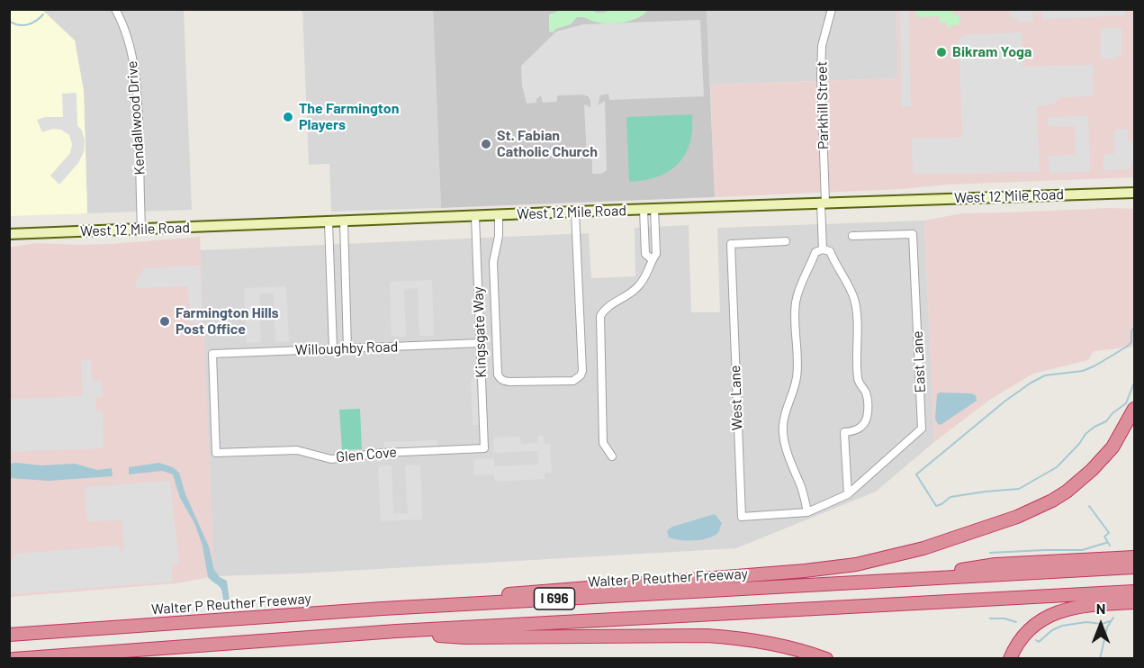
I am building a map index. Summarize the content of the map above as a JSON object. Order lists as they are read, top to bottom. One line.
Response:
{"streets":{"highway":["Walter P Reuther Freeway","I 696"],"main road":["West 12 Mile Road"],"street":["Parkhill Street","Kendallwood Drive","Kingsgate Way","Willoughby Road","East Lane","West Lane","Glen Cove"]},"crossings":[["Parkhill Street","West 12 Mile Road"],["Kendallwood Drive","West 12 Mile Road"],["West 12 Mile Road","Kingsgate Way"],["Kingsgate Way","Willoughby Road"],["Kingsgate Way","Glen Cove"],["Willoughby Road","Glen Cove"],["East Lane","West Lane"]],"places":["Bikram Yoga","The Farmington Players","St. Fabian Catholic Church","Farmington Hills Post Office"],"north":"top"}
